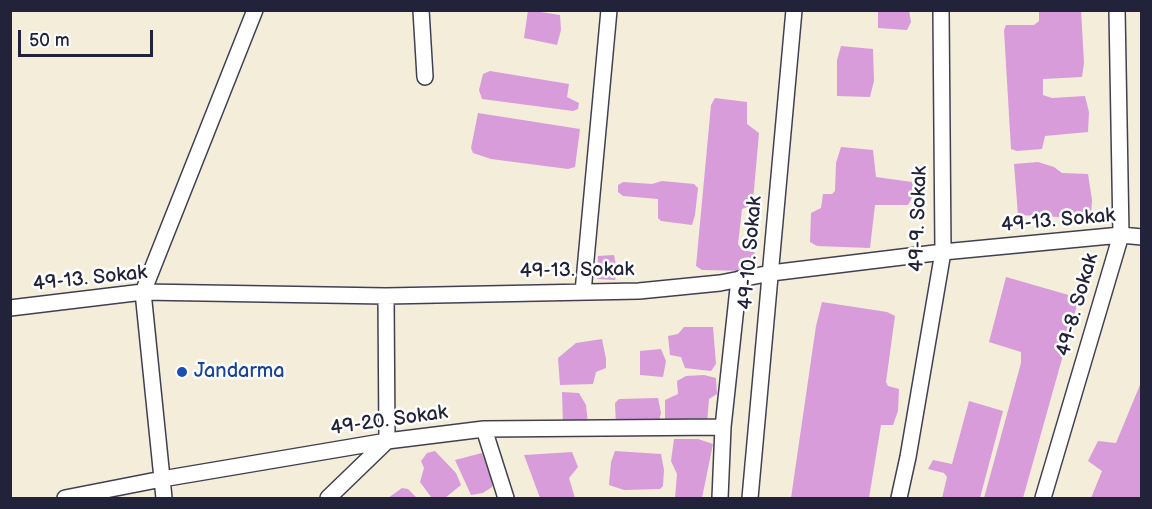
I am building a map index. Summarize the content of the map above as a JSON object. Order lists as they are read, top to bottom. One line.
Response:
{"streets":{"street":["49-9. Sokak","49-13. Sokak","49-10. Sokak","49-8. Sokak","49-20. Sokak"]},"crossings":[["49-9. Sokak","49-13. Sokak"],["49-13. Sokak","49-10. Sokak"],["49-13. Sokak","49-8. Sokak"],["49-10. Sokak","49-20. Sokak"]],"places":["Jandarma"],"scale_bar":"50 m"}
